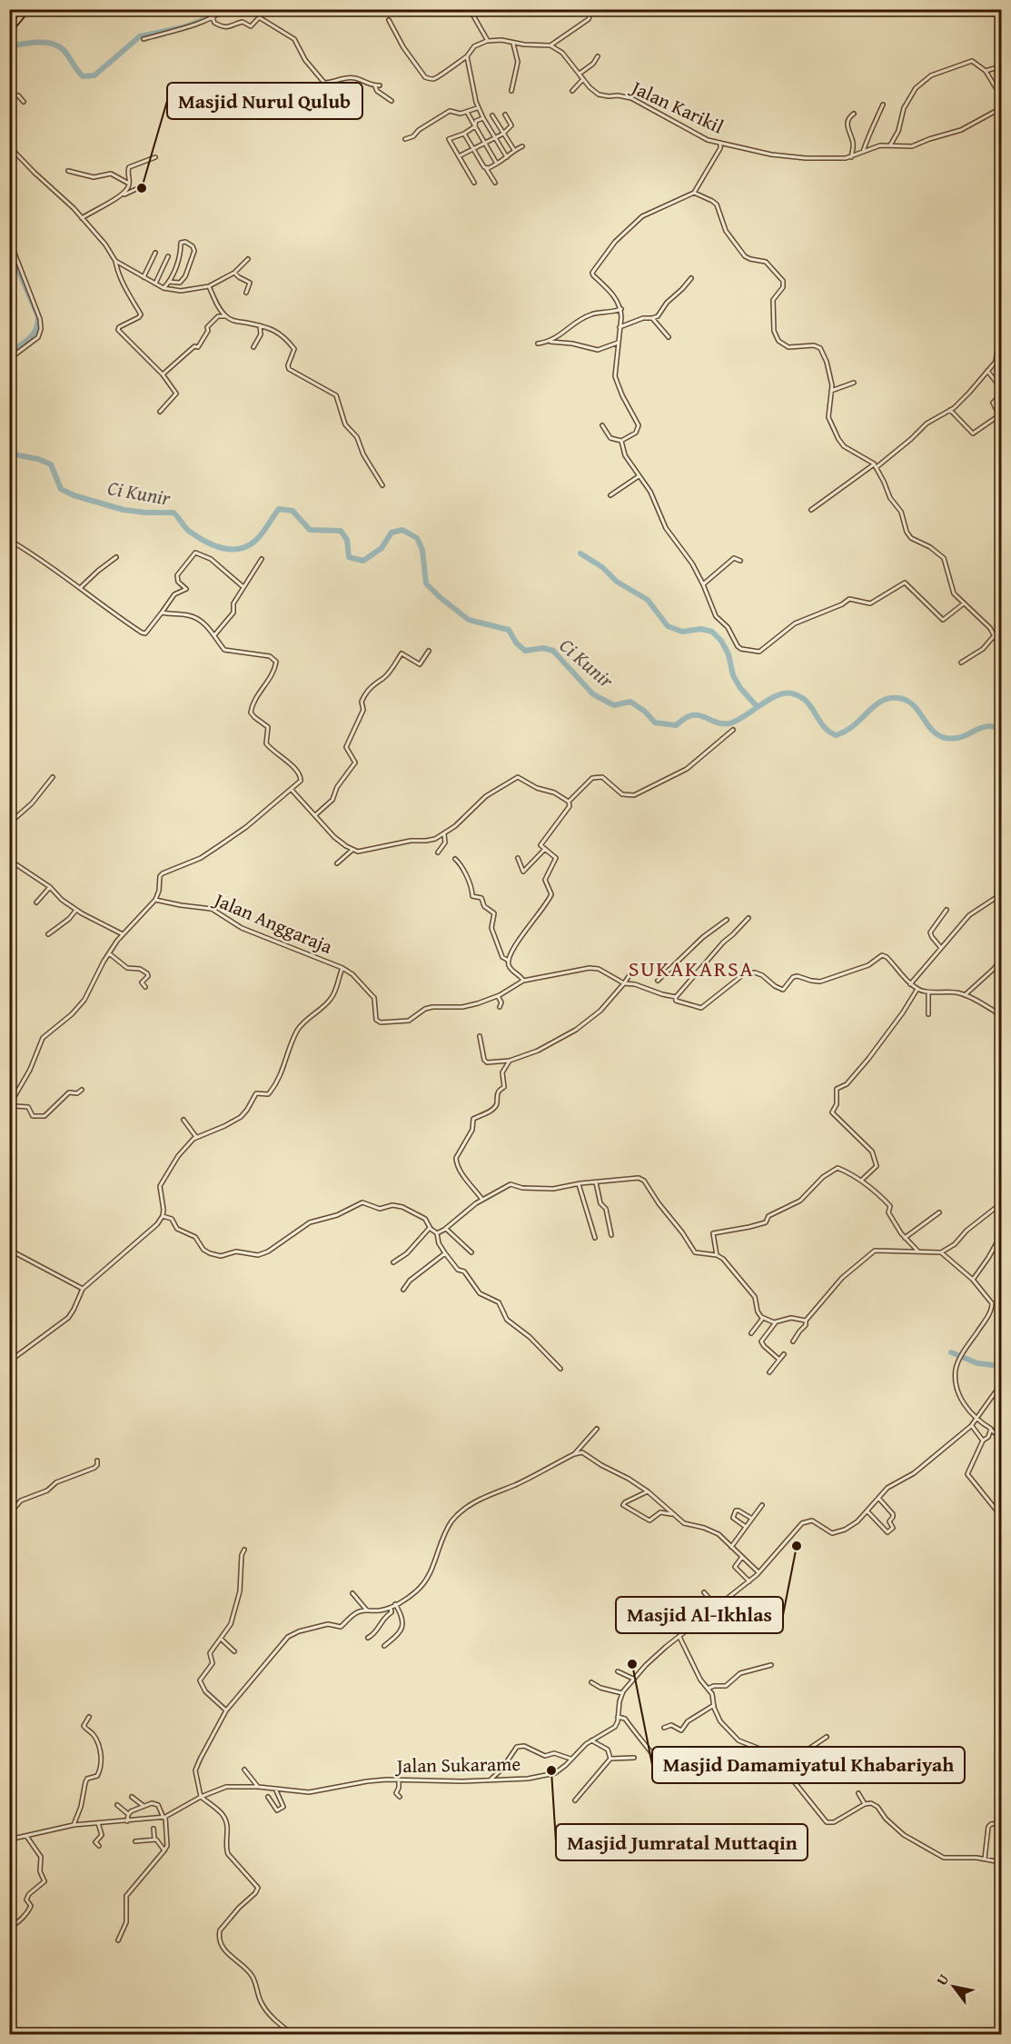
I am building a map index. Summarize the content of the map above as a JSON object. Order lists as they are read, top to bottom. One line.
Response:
{"streets":{"street":["Jalan Karikil","Jalan Anggaraja","Jalan Sukarame"]},"districts":["SUKAKARSA"],"water":["Ci Kunir"],"places":["Masjid Nurul Qulub","Masjid Al-Ikhlas","Masjid Damamiyatul Khabariyah","Masjid Jumratal Muttaqin"],"north":"top left"}
